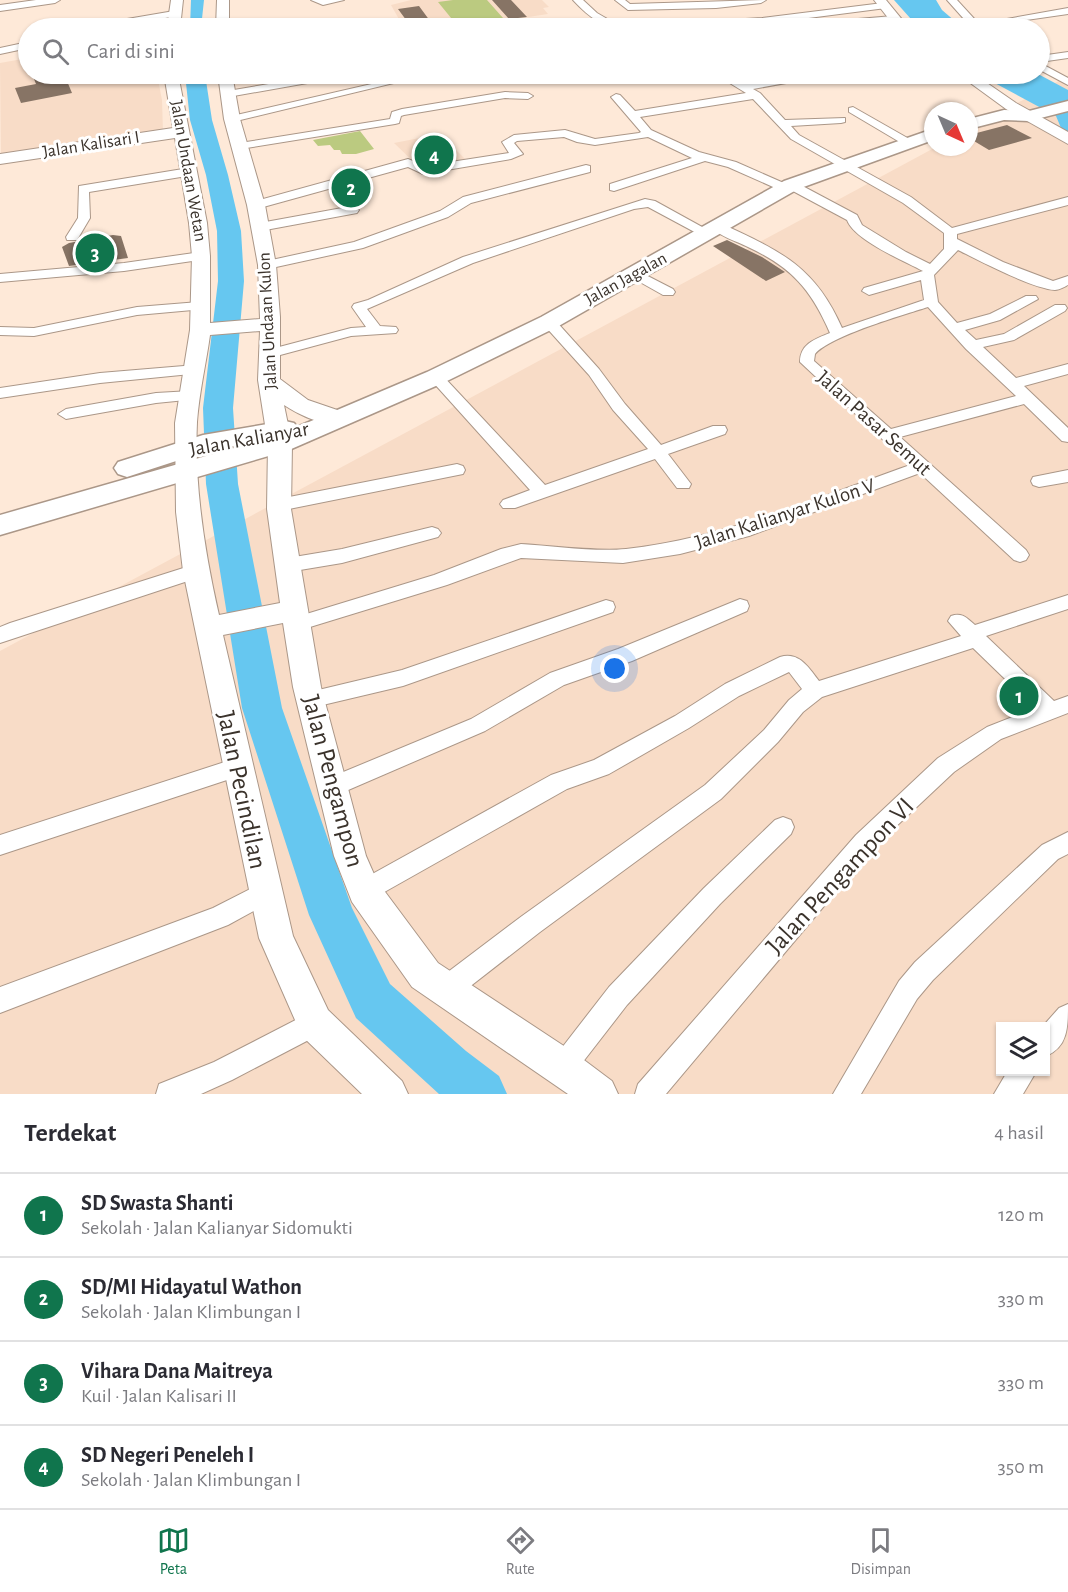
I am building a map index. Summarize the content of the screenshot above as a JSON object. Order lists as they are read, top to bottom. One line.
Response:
{"streets":{"main road":["Jalan Kalisari I","Jalan Undaan Wetan","Jalan Jagalan","Jalan Undaan Kulon","Jalan Kalianyar","Jalan Pengampon","Jalan Pecindilan"],"street":["Jalan Pasar Semut","Jalan Kalianyar Kulon V","Jalan Pengampon VI"]},"crossings":[["Jalan Kalisari I","Jalan Undaan Wetan"],["Jalan Undaan Wetan","Jalan Kalianyar"],["Jalan Undaan Wetan","Jalan Pecindilan"],["Jalan Jagalan","Jalan Kalianyar"],["Jalan Undaan Kulon","Jalan Kalianyar"],["Jalan Undaan Kulon","Jalan Pengampon"],["Jalan Pasar Semut","Jalan Kalianyar Kulon V"],["Jalan Kalianyar","Jalan Pengampon"],["Jalan Kalianyar","Jalan Pecindilan"],["Jalan Kalianyar Kulon V","Jalan Pengampon"]],"north":"bottom right","page":{"search":"Cari di sini","pins":["4","2","3","1"],"heading":["Terdekat","4 hasil"],"list":[{"mark":"1","name":"SD Swasta Shanti","note":"Sekolah · Jalan Kalianyar Sidomukti","value":"120 m"},{"mark":"2","name":"SD/MI Hidayatul Wathon","note":"Sekolah · Jalan Klimbungan I","value":"330 m"},{"mark":"3","name":"Vihara Dana Maitreya","note":"Kuil · Jalan Kalisari II","value":"330 m"},{"mark":"4","name":"SD Negeri Peneleh I","note":"Sekolah · Jalan Klimbungan I","value":"350 m"}],"nav":["Peta","Rute","Disimpan"]}}
